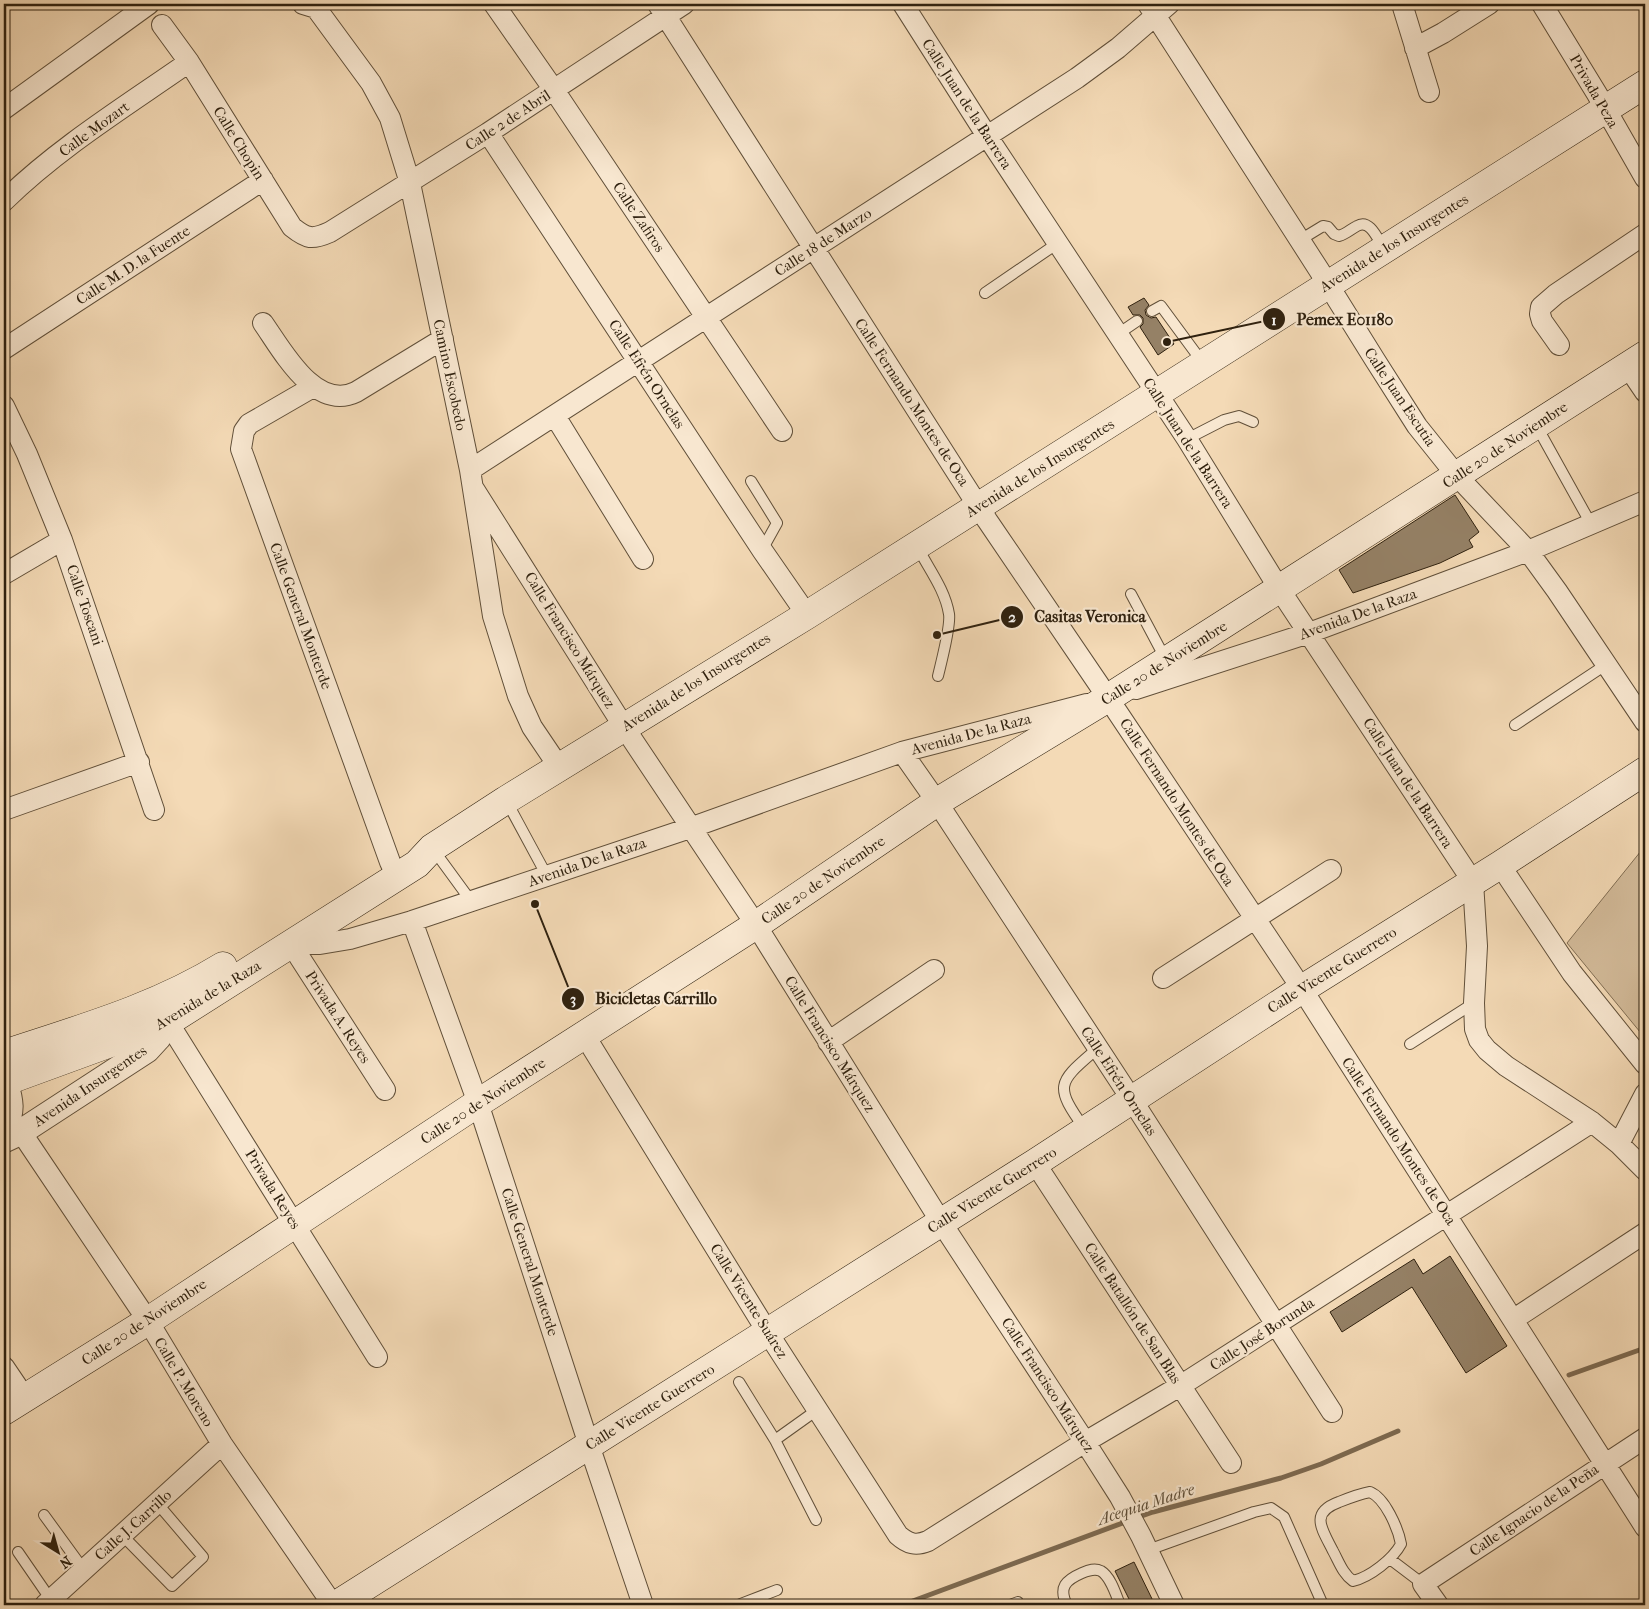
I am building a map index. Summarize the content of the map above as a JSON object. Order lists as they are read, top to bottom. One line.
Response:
{"streets":{"main road":["Avenida de los Insurgentes","Calle 20 de Noviembre","Calle Vicente Guerrero","Avenida de la Raza"],"street":["Privada Peza","Calle Juan de la Barrera","Calle 2 de Abril","Calle Mozart","Calle Chopin","Calle Zafiros","Calle 18 de Marzo","Calle M. D. la Fuente","Calle Efrén Ornelas","Camino Escobedo","Calle Juan Escutia","Calle Fernando Montes de Oca","Calle Toscani","Avenida De la Raza","Calle General Monterde","Calle Francisco Márquez","Privada A. Reyes","Avenida Insurgentes","Privada Reyes","Calle Vicente Suárez","Calle Batallón de San Blas","Calle José Borunda","Calle P. Moreno","Calle Ignacio de la Peña","Calle J. Carrillo"]},"crossings":[["Privada Peza","Avenida de los Insurgentes"],["Calle Juan de la Barrera","Calle 18 de Marzo"],["Calle Juan de la Barrera","Avenida de los Insurgentes"],["Calle Juan de la Barrera","Calle 20 de Noviembre"],["Calle Juan de la Barrera","Avenida De la Raza"],["Calle Juan de la Barrera","Calle Vicente Guerrero"],["Calle 2 de Abril","Calle Chopin"],["Calle 2 de Abril","Calle Zafiros"],["Calle 2 de Abril","Calle Efrén Ornelas"],["Calle 2 de Abril","Camino Escobedo"],["Calle 2 de Abril","Calle Fernando Montes de Oca"],["Calle Mozart","Calle Chopin"],["Calle Chopin","Calle M. D. la Fuente"],["Calle Zafiros","Calle 18 de Marzo"],["Calle 18 de Marzo","Calle Efrén Ornelas"],["Calle 18 de Marzo","Camino Escobedo"],["Calle 18 de Marzo","Calle Juan Escutia"],["Calle 18 de Marzo","Calle Fernando Montes de Oca"],["Calle 18 de Marzo","Calle Francisco Márquez"],["Avenida de los Insurgentes","Calle Efrén Ornelas"],["Avenida de los Insurgentes","Camino Escobedo"],["Avenida de los Insurgentes","Calle Juan Escutia"],["Avenida de los Insurgentes","Calle Fernando Montes de Oca"],["Avenida de los Insurgentes","Calle General Monterde"],["Avenida de los Insurgentes","Calle Francisco Márquez"],["Avenida de los Insurgentes","Avenida de la Raza"],["Calle Efrén Ornelas","Calle 20 de Noviembre"],["Calle Efrén Ornelas","Avenida De la Raza"],["Calle Efrén Ornelas","Calle Vicente Guerrero"],["Calle Efrén Ornelas","Calle José Borunda"],["Camino Escobedo","Calle Francisco Márquez"],["Calle Juan Escutia","Calle 20 de Noviembre"],["Calle Juan Escutia","Avenida De la Raza"],["Calle Fernando Montes de Oca","Calle 20 de Noviembre"],["Calle Fernando Montes de Oca","Avenida De la Raza"],["Calle Fernando Montes de Oca","Calle Vicente Guerrero"],["Calle Fernando Montes de Oca","Calle José Borunda"],["Calle Fernando Montes de Oca","Calle Ignacio de la Peña"],["Calle 20 de Noviembre","Avenida De la Raza"],["Calle 20 de Noviembre","Calle General Monterde"],["Calle 20 de Noviembre","Calle Francisco Márquez"],["Calle 20 de Noviembre","Privada Reyes"],["Calle 20 de Noviembre","Calle Vicente Suárez"],["Calle 20 de Noviembre","Calle P. Moreno"],["Avenida De la Raza","Calle General Monterde"],["Avenida De la Raza","Calle Francisco Márquez"],["Avenida De la Raza","Avenida de la Raza"],["Avenida De la Raza","Privada A. Reyes"],["Calle General Monterde","Calle Vicente Guerrero"],["Calle General Monterde","Avenida de la Raza"],["Calle Francisco Márquez","Calle Vicente Guerrero"],["Calle Francisco Márquez","Calle José Borunda"],["Calle Vicente Guerrero","Calle Vicente Suárez"],["Calle Vicente Guerrero","Calle Batallón de San Blas"],["Calle Vicente Guerrero","Calle P. Moreno"],["Avenida de la Raza","Privada A. Reyes"],["Avenida de la Raza","Avenida Insurgentes"],["Avenida de la Raza","Privada Reyes"],["Avenida Insurgentes","Privada Reyes"],["Avenida Insurgentes","Calle P. Moreno"],["Calle Vicente Suárez","Calle José Borunda"],["Calle Batallón de San Blas","Calle José Borunda"],["Calle P. Moreno","Calle J. Carrillo"]],"water":["Acequia Madre"],"places":["Pemex E01180","Casitas Veronica","Bicicletas Carrillo"],"north":"bottom right"}
